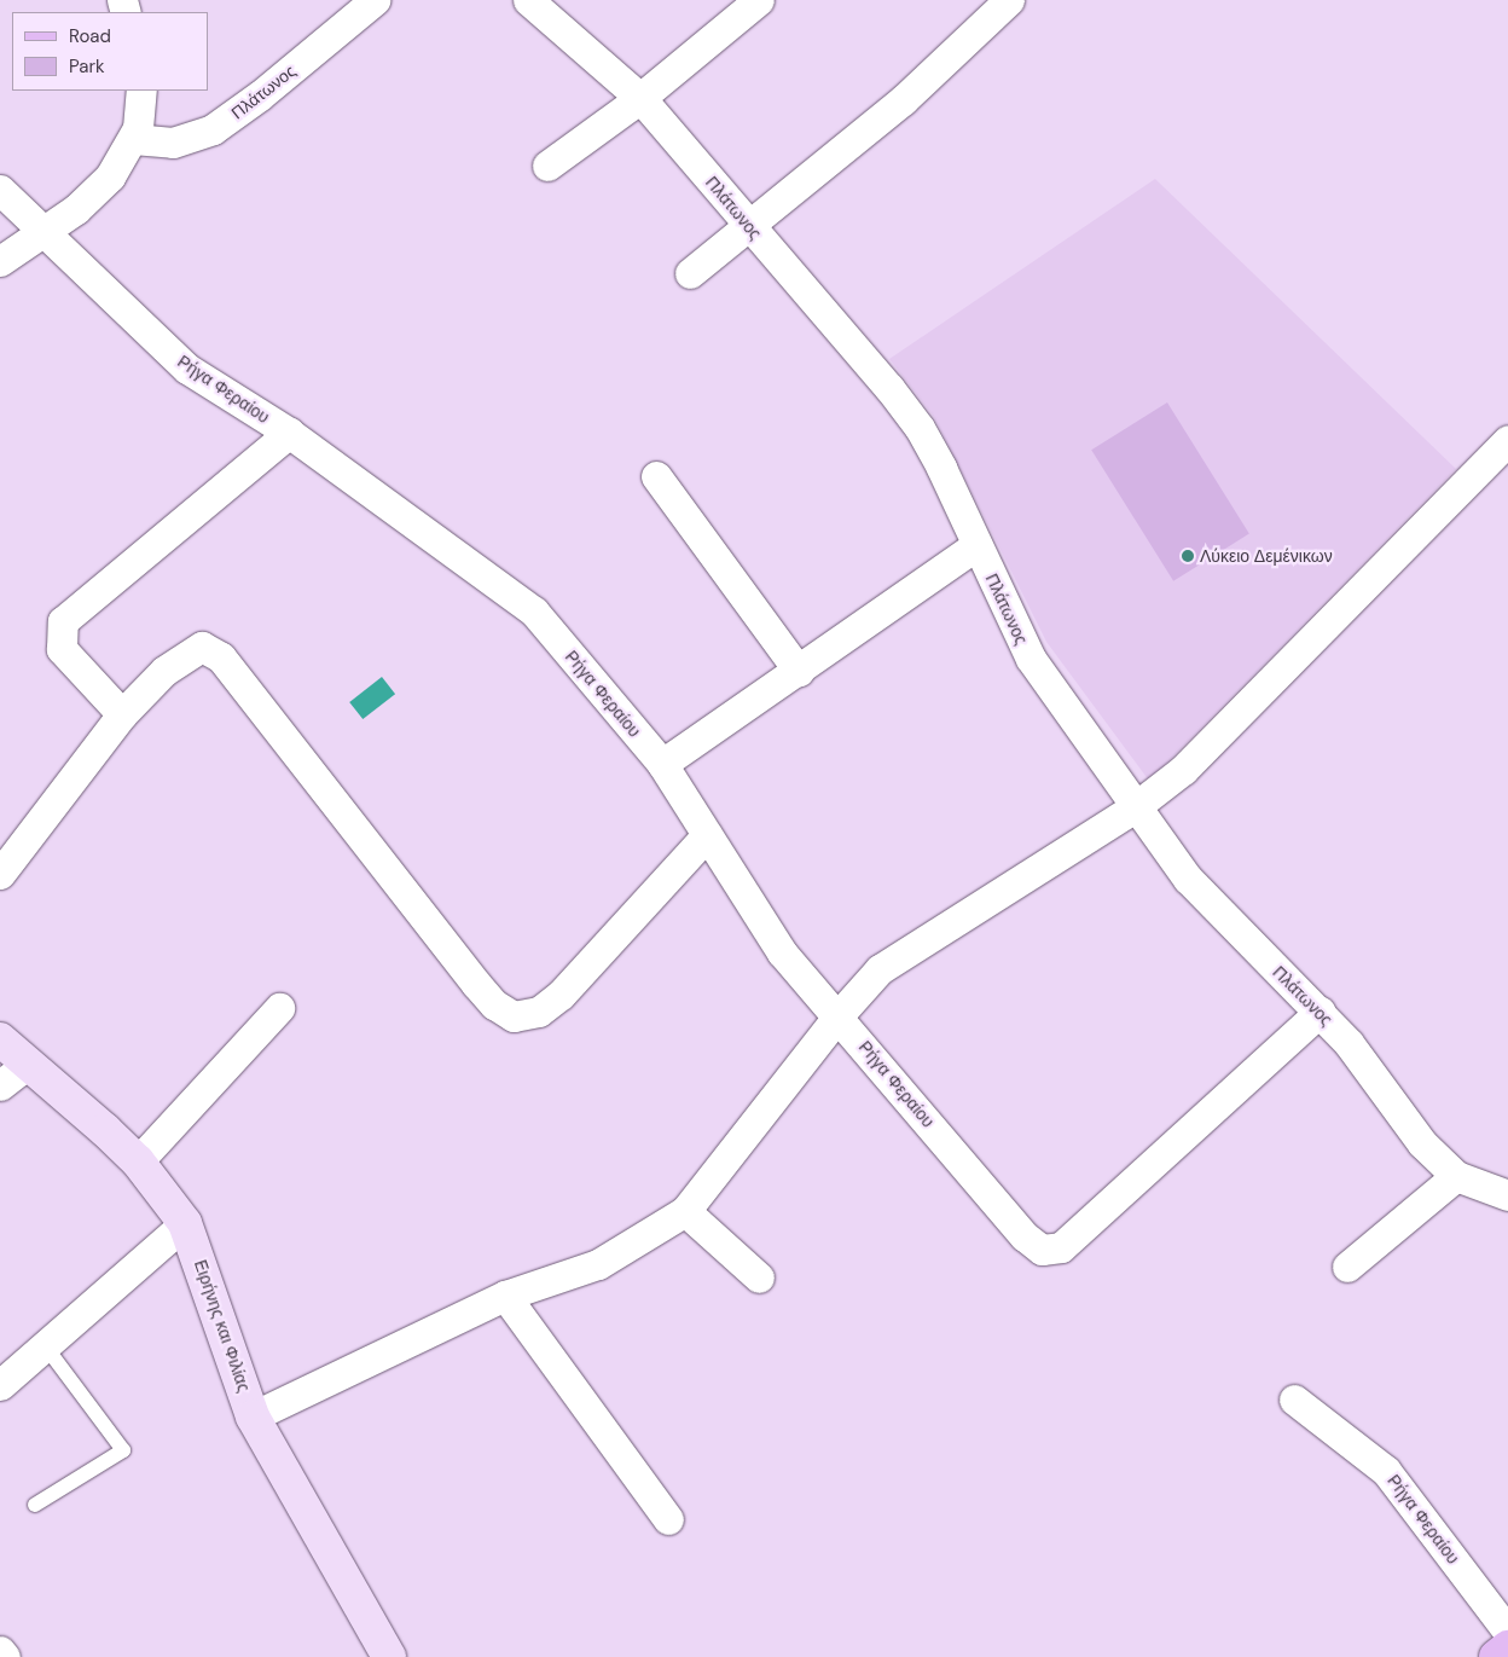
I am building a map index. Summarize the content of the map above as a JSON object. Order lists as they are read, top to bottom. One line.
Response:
{"streets":{"street":["Πλάτωνος","Ρήγα Φεραίου","Ειρήνης και Φιλίας"]},"crossings":[["Πλάτωνος","Ρήγα Φεραίου"]],"places":["Λύκειο Δεμένικων"],"legend":["Road","Park"]}
